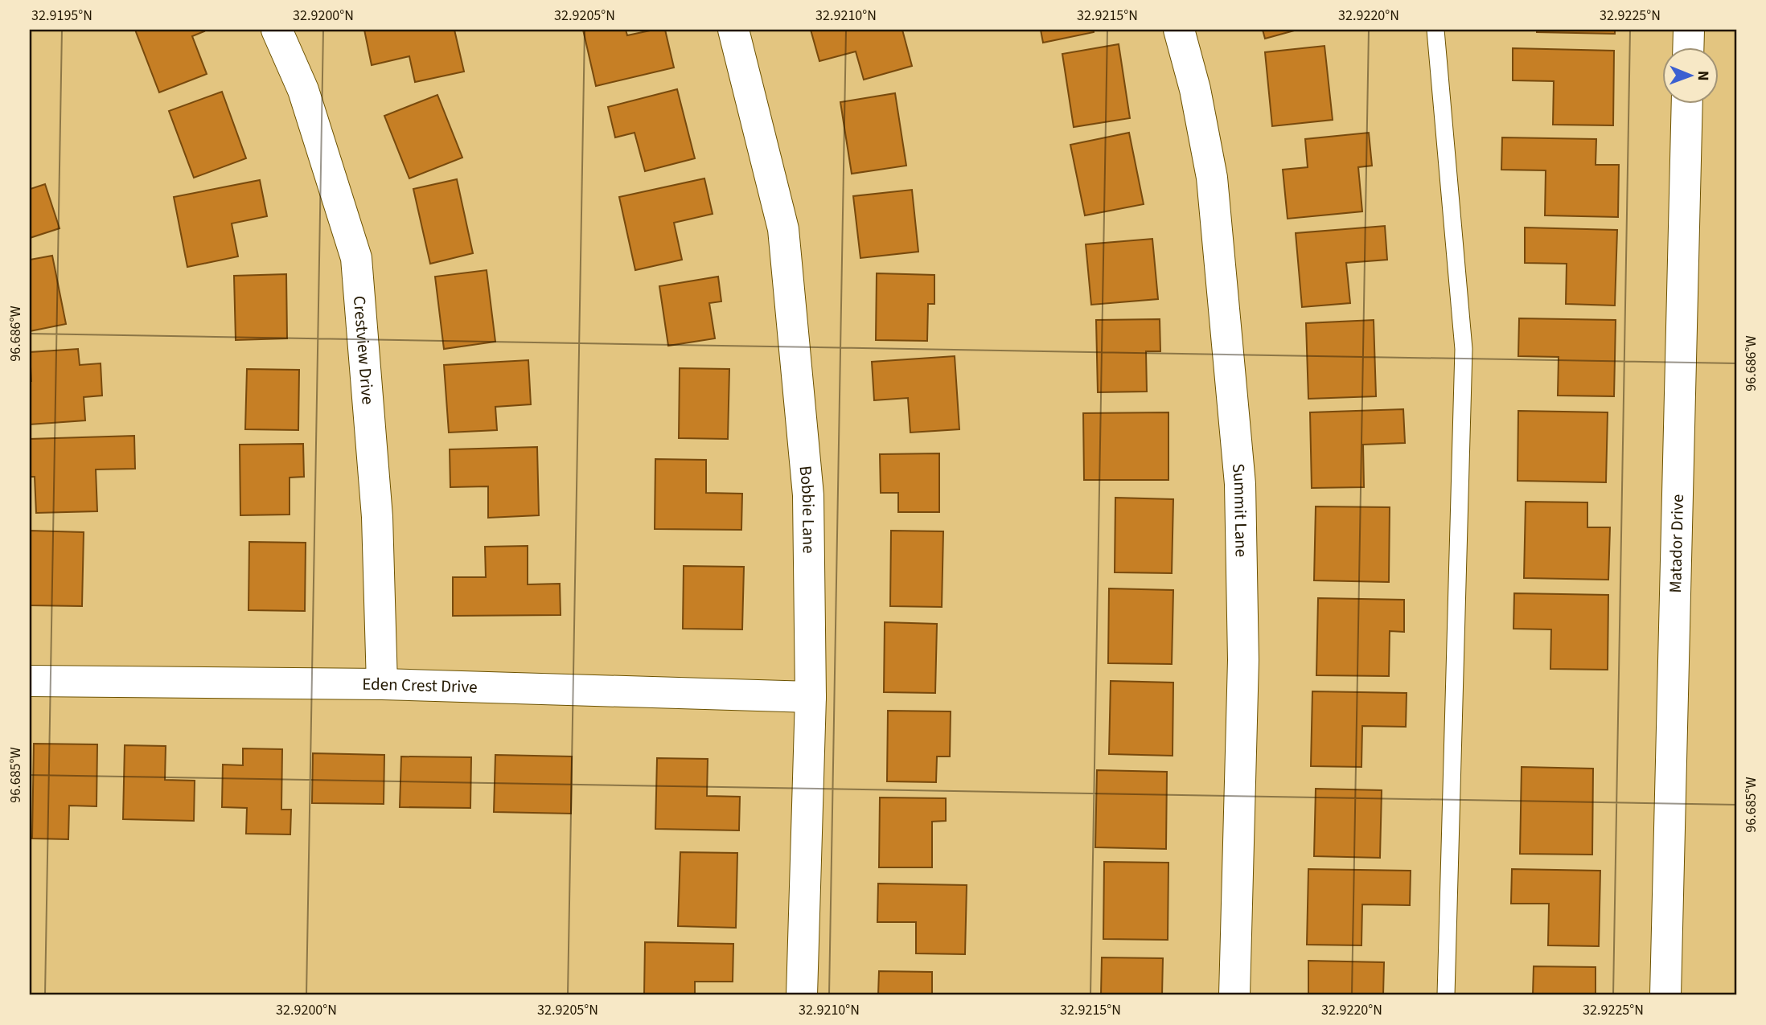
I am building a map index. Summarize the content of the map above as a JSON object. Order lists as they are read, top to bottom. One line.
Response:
{"streets":{"street":["Crestview Drive","Bobbie Lane","Summit Lane","Matador Drive","Eden Crest Drive"]},"crossings":[["Crestview Drive","Eden Crest Drive"],["Bobbie Lane","Eden Crest Drive"]],"north":"right","coordinates":["32.9195°N","32.9200°N","32.9205°N","32.9210°N","32.9215°N","32.9220°N","32.9225°N","96.686°W","96.685°W"]}
